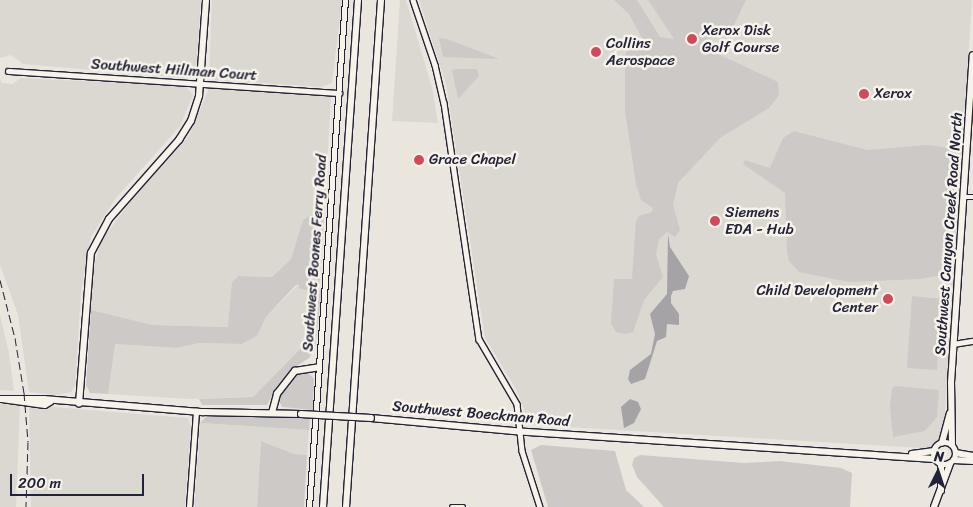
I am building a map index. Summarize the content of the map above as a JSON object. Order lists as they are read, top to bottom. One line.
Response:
{"streets":{"main road":["Southwest Canyon Creek Road North","Southwest Boeckman Road"],"street":["Southwest Hillman Court","Southwest Boones Ferry Road"]},"crossings":[["Southwest Hillman Court","Southwest Boones Ferry Road"],["Southwest Canyon Creek Road North","Southwest Boeckman Road"]],"places":["Xerox Disk Golf Course","Collins Aerospace","Xerox","Grace Chapel","Siemens EDA - Hub","Child Development Center"],"scale_bar":"200 m","north":"top"}
